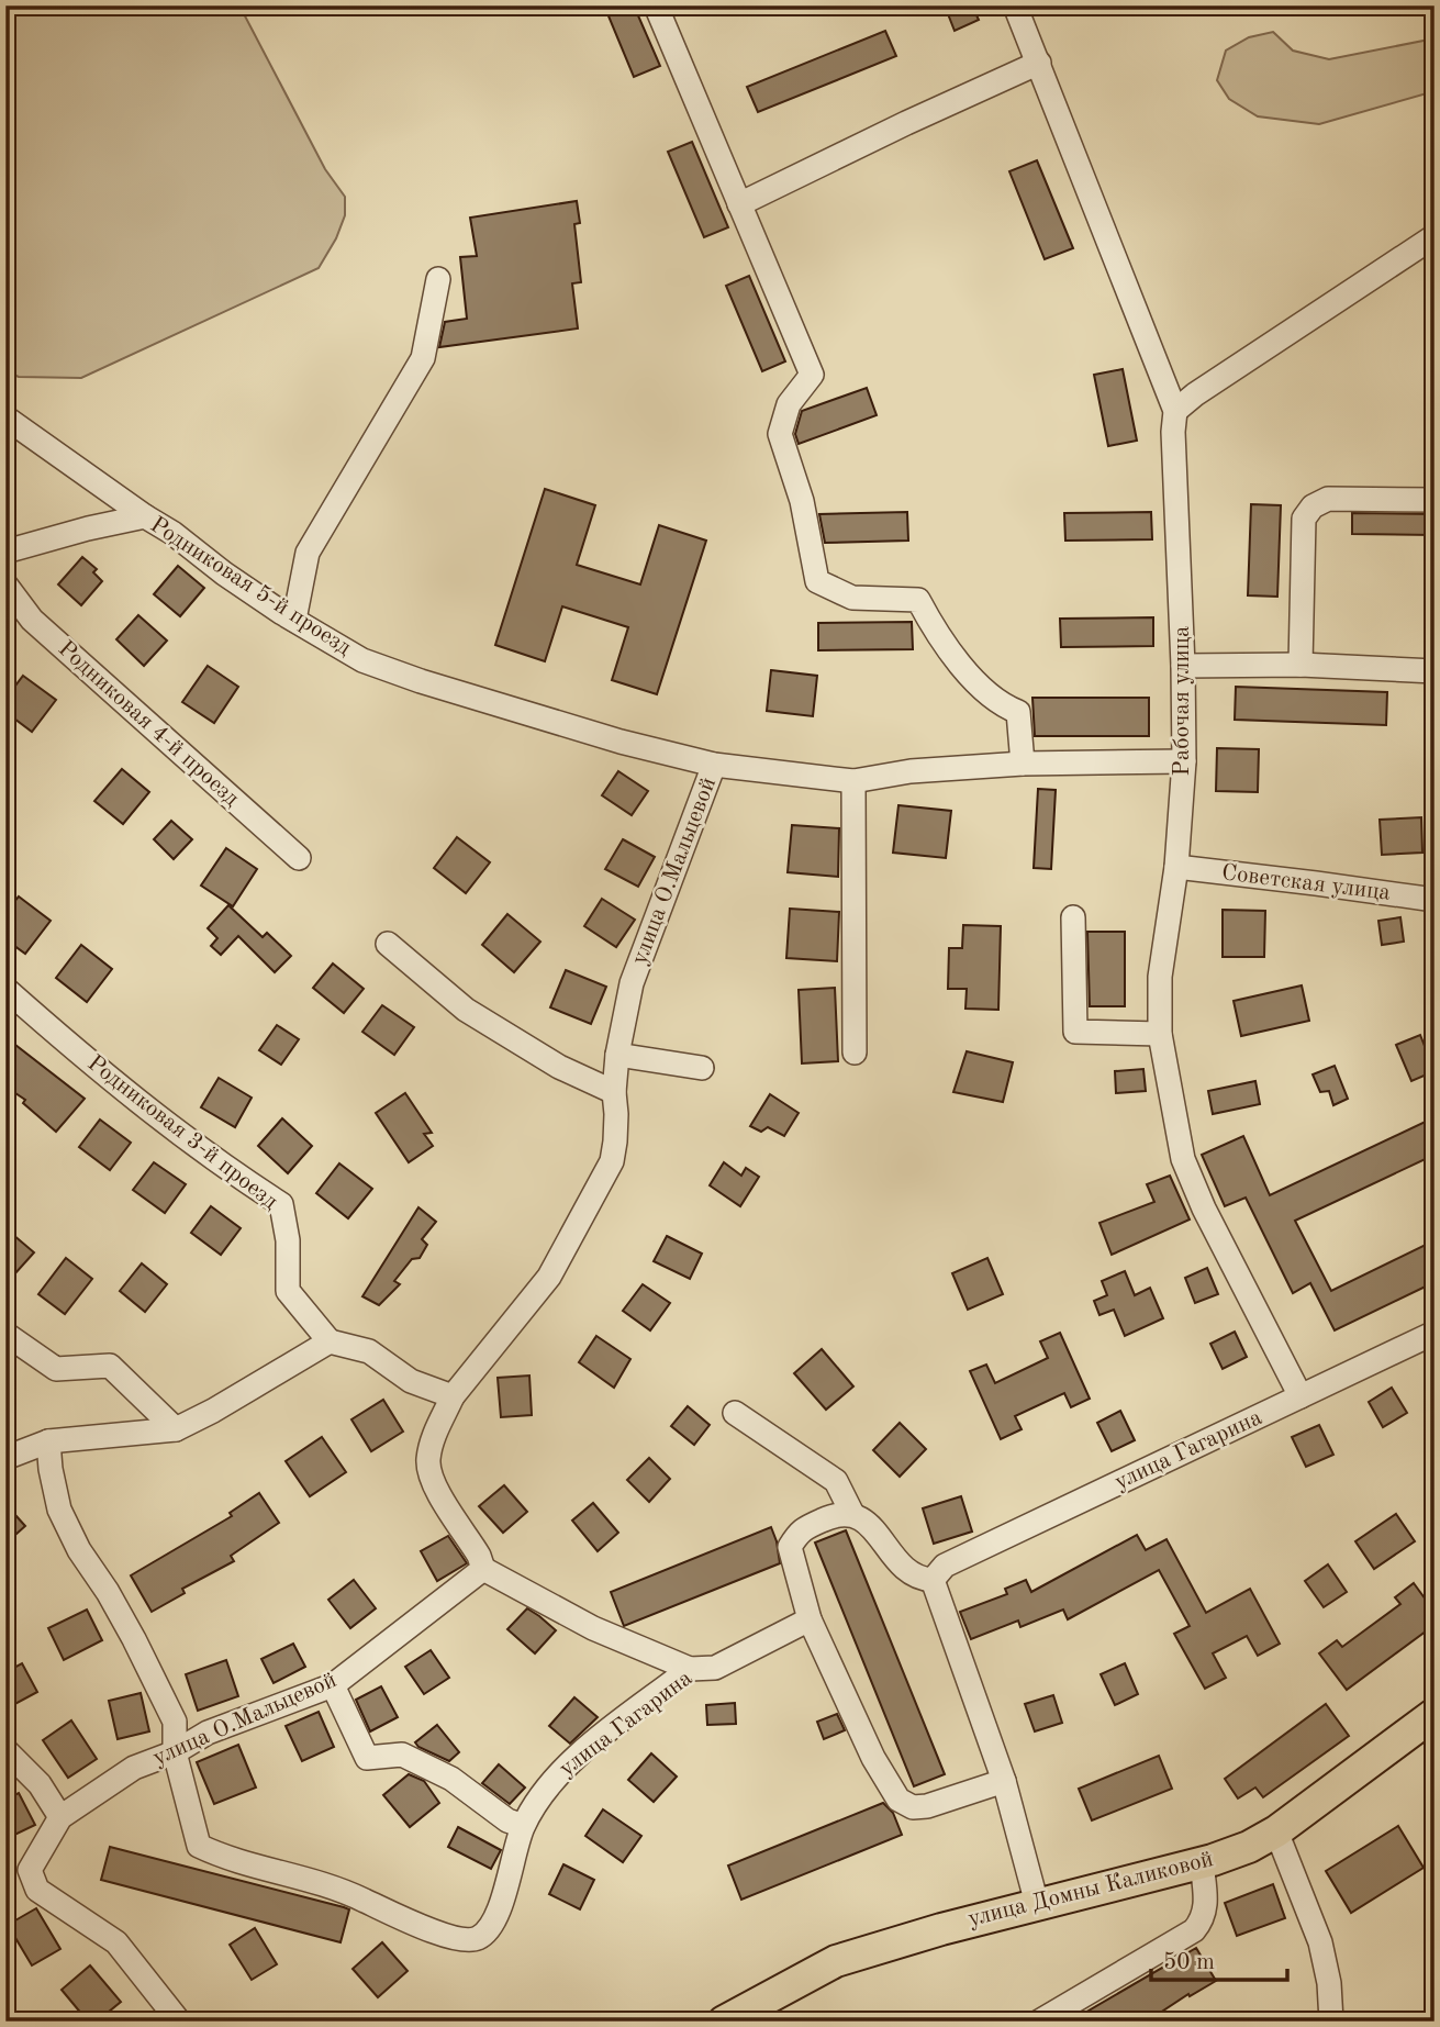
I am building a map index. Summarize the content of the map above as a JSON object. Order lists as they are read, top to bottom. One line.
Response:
{"streets":{"main road":["улица Домны Каликовой"],"street":["Родниковая 5-й проезд","Рабочая улица","Родниковая 4-й проезд","улица О.Мальцевой","Советская улица","Родниковая 3-й проезд","улица Гагарина"]},"crossings":[["Родниковая 5-й проезд","улица О.Мальцевой"],["Рабочая улица","улица О.Мальцевой"],["Рабочая улица","Советская улица"],["Рабочая улица","улица Гагарина"],["улица О.Мальцевой","улица Гагарина"]],"scale_bar":"50 m"}
